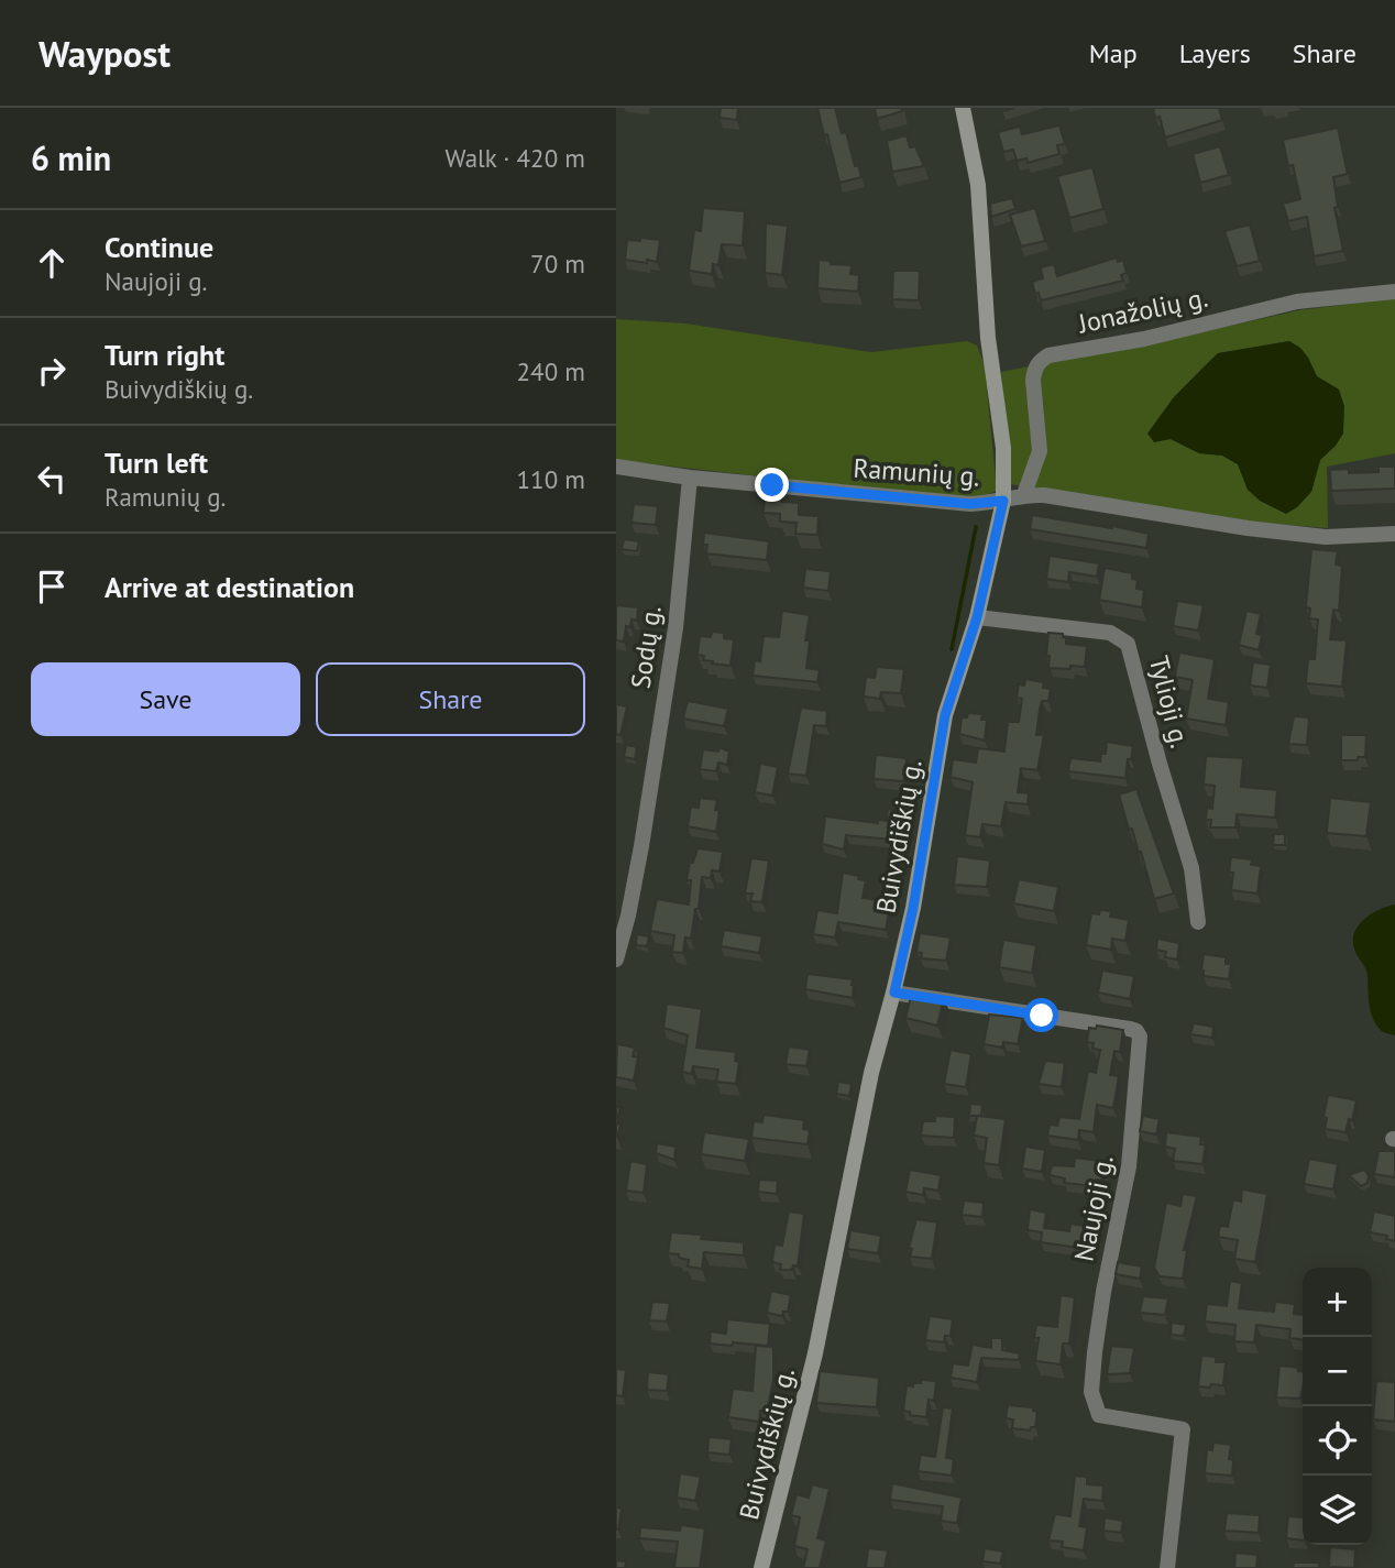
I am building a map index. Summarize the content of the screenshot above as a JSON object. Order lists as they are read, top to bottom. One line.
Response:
{"streets":{"main road":["Buivydiškių g."],"street":["Jonažolių g.","Ramunių g.","Sodų g.","Tylioji g.","Naujoji g."]},"crossings":[["Jonažolių g.","Ramunių g."],["Ramunių g.","Sodų g."],["Ramunių g.","Buivydiškių g."],["Tylioji g.","Buivydiškių g."],["Buivydiškių g.","Naujoji g."]],"page":{"header":"Waypost","nav":["Map","Layers","Share"],"heading":["6 min","Walk · 420 m"],"list":[["Continue","Naujoji g.","70 m"],["Turn right","Buivydiškių g.","240 m"],["Turn left","Ramunių g.","110 m"],"Arrive at destination"],"buttons":["Save","Share"],"map_buttons":["+","−"]}}
